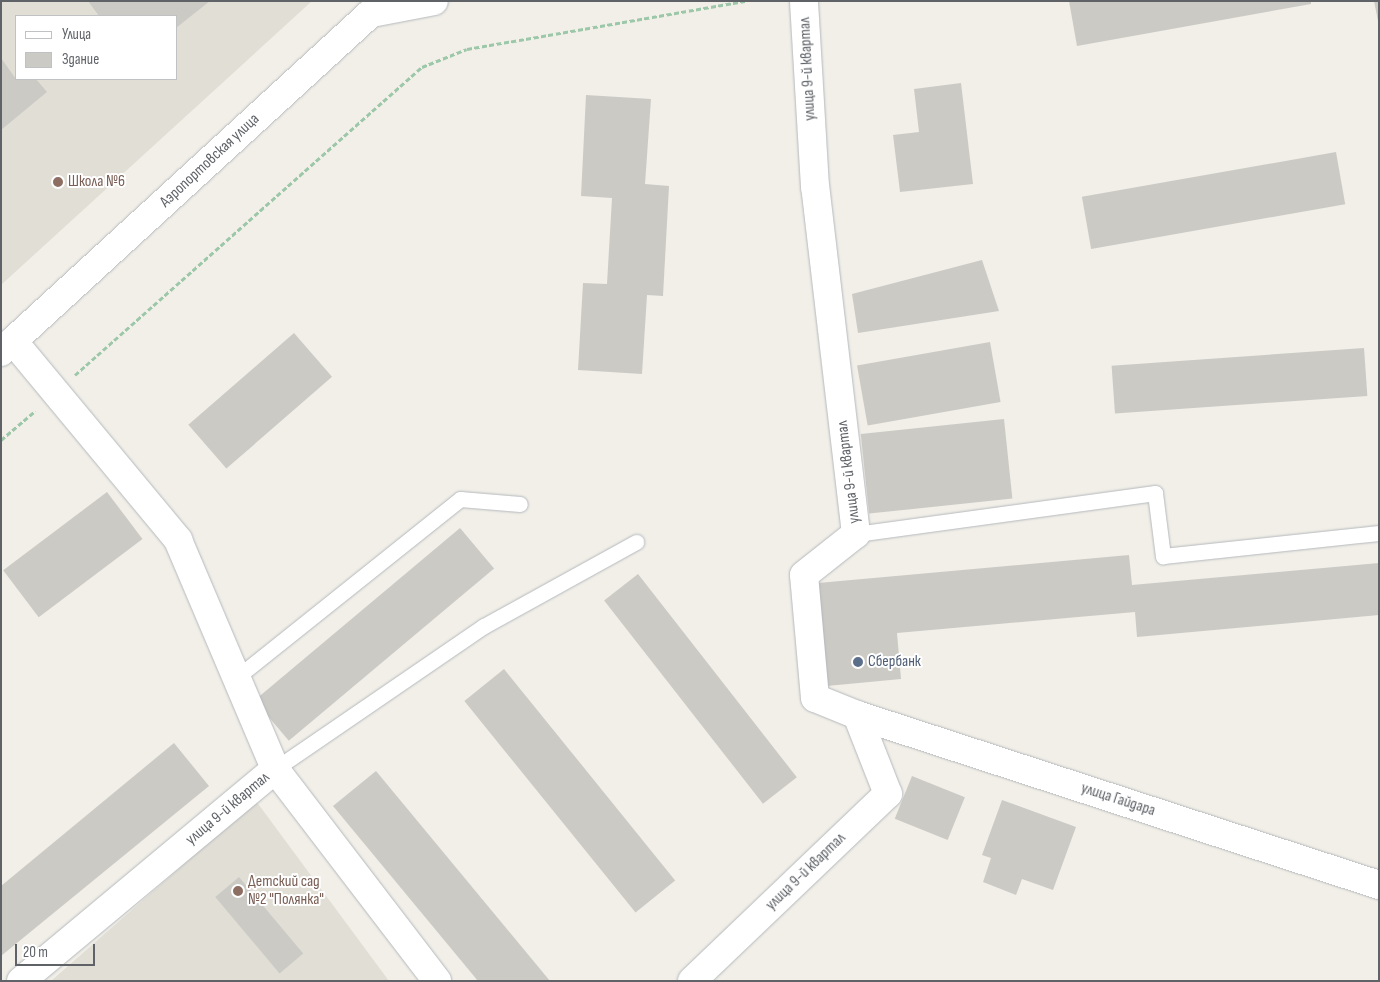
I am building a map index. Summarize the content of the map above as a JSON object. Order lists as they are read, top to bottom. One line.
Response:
{"streets":{"street":["улица 9-й квартал","Аэропортовская улица","улица Гайдара"]},"crossings":[["улица 9-й квартал","улица Гайдара"]],"places":["Школа №6","Сбербанк","Детский сад №2 \"Полянка\""],"legend":["Улица","Здание"],"scale_bar":"20 m"}
